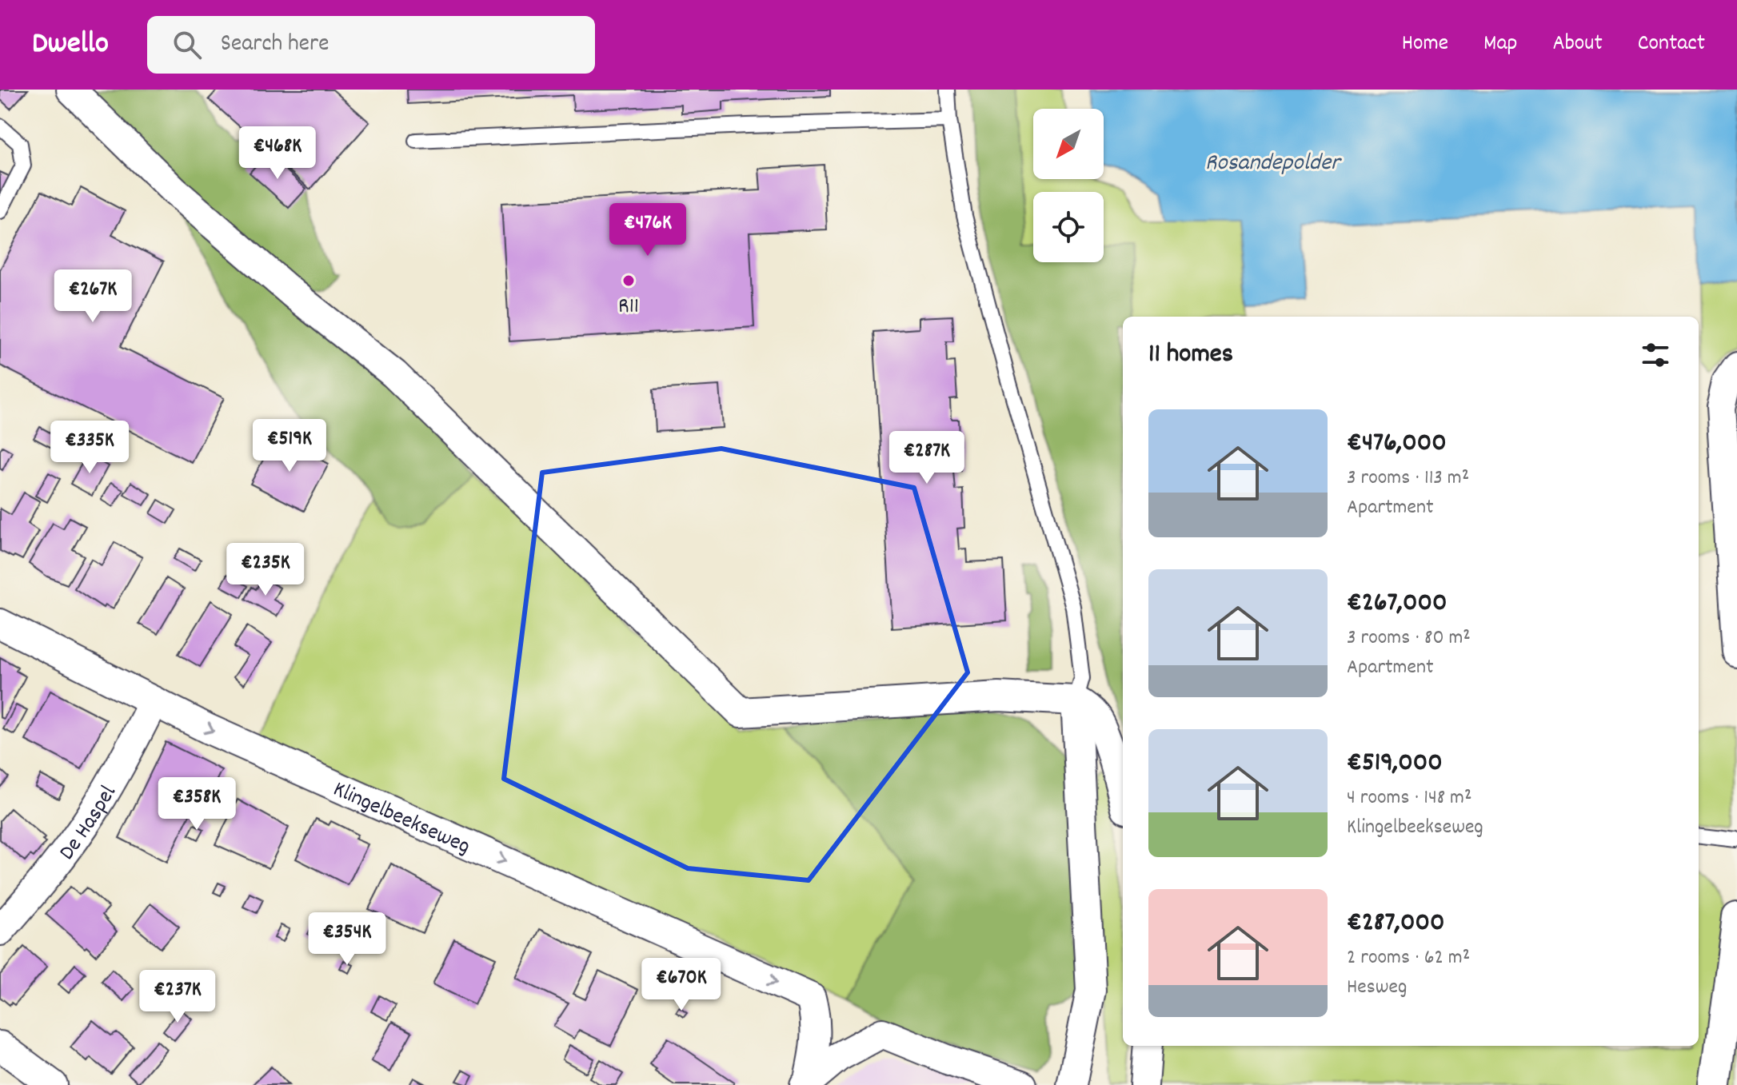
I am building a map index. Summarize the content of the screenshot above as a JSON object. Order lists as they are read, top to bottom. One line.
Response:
{"streets":{"street":["Klingelbeekseweg","De Haspel"]},"crossings":[["Klingelbeekseweg","De Haspel"]],"one_way":["Klingelbeekseweg"],"water":["Rosandepolder"],"places":["R11"],"north":"bottom left","page":{"header":"Dwello","search":"Search here","nav":["Home","Map","About","Contact"],"price":["€468K","€476K","€267K","€519K","€335K","€287K","€235K","€358K","€354K","€670K","€237K"],"heading":"11 homes","list":[{"name":"€476,000","note":"3 rooms · 113 m² · Apartment"},{"name":"€267,000","note":"3 rooms · 80 m² · Apartment"},{"name":"€519,000","note":"4 rooms · 148 m² · Klingelbeekseweg"},{"name":"€287,000","note":"2 rooms · 62 m² · Hesweg"}]}}
